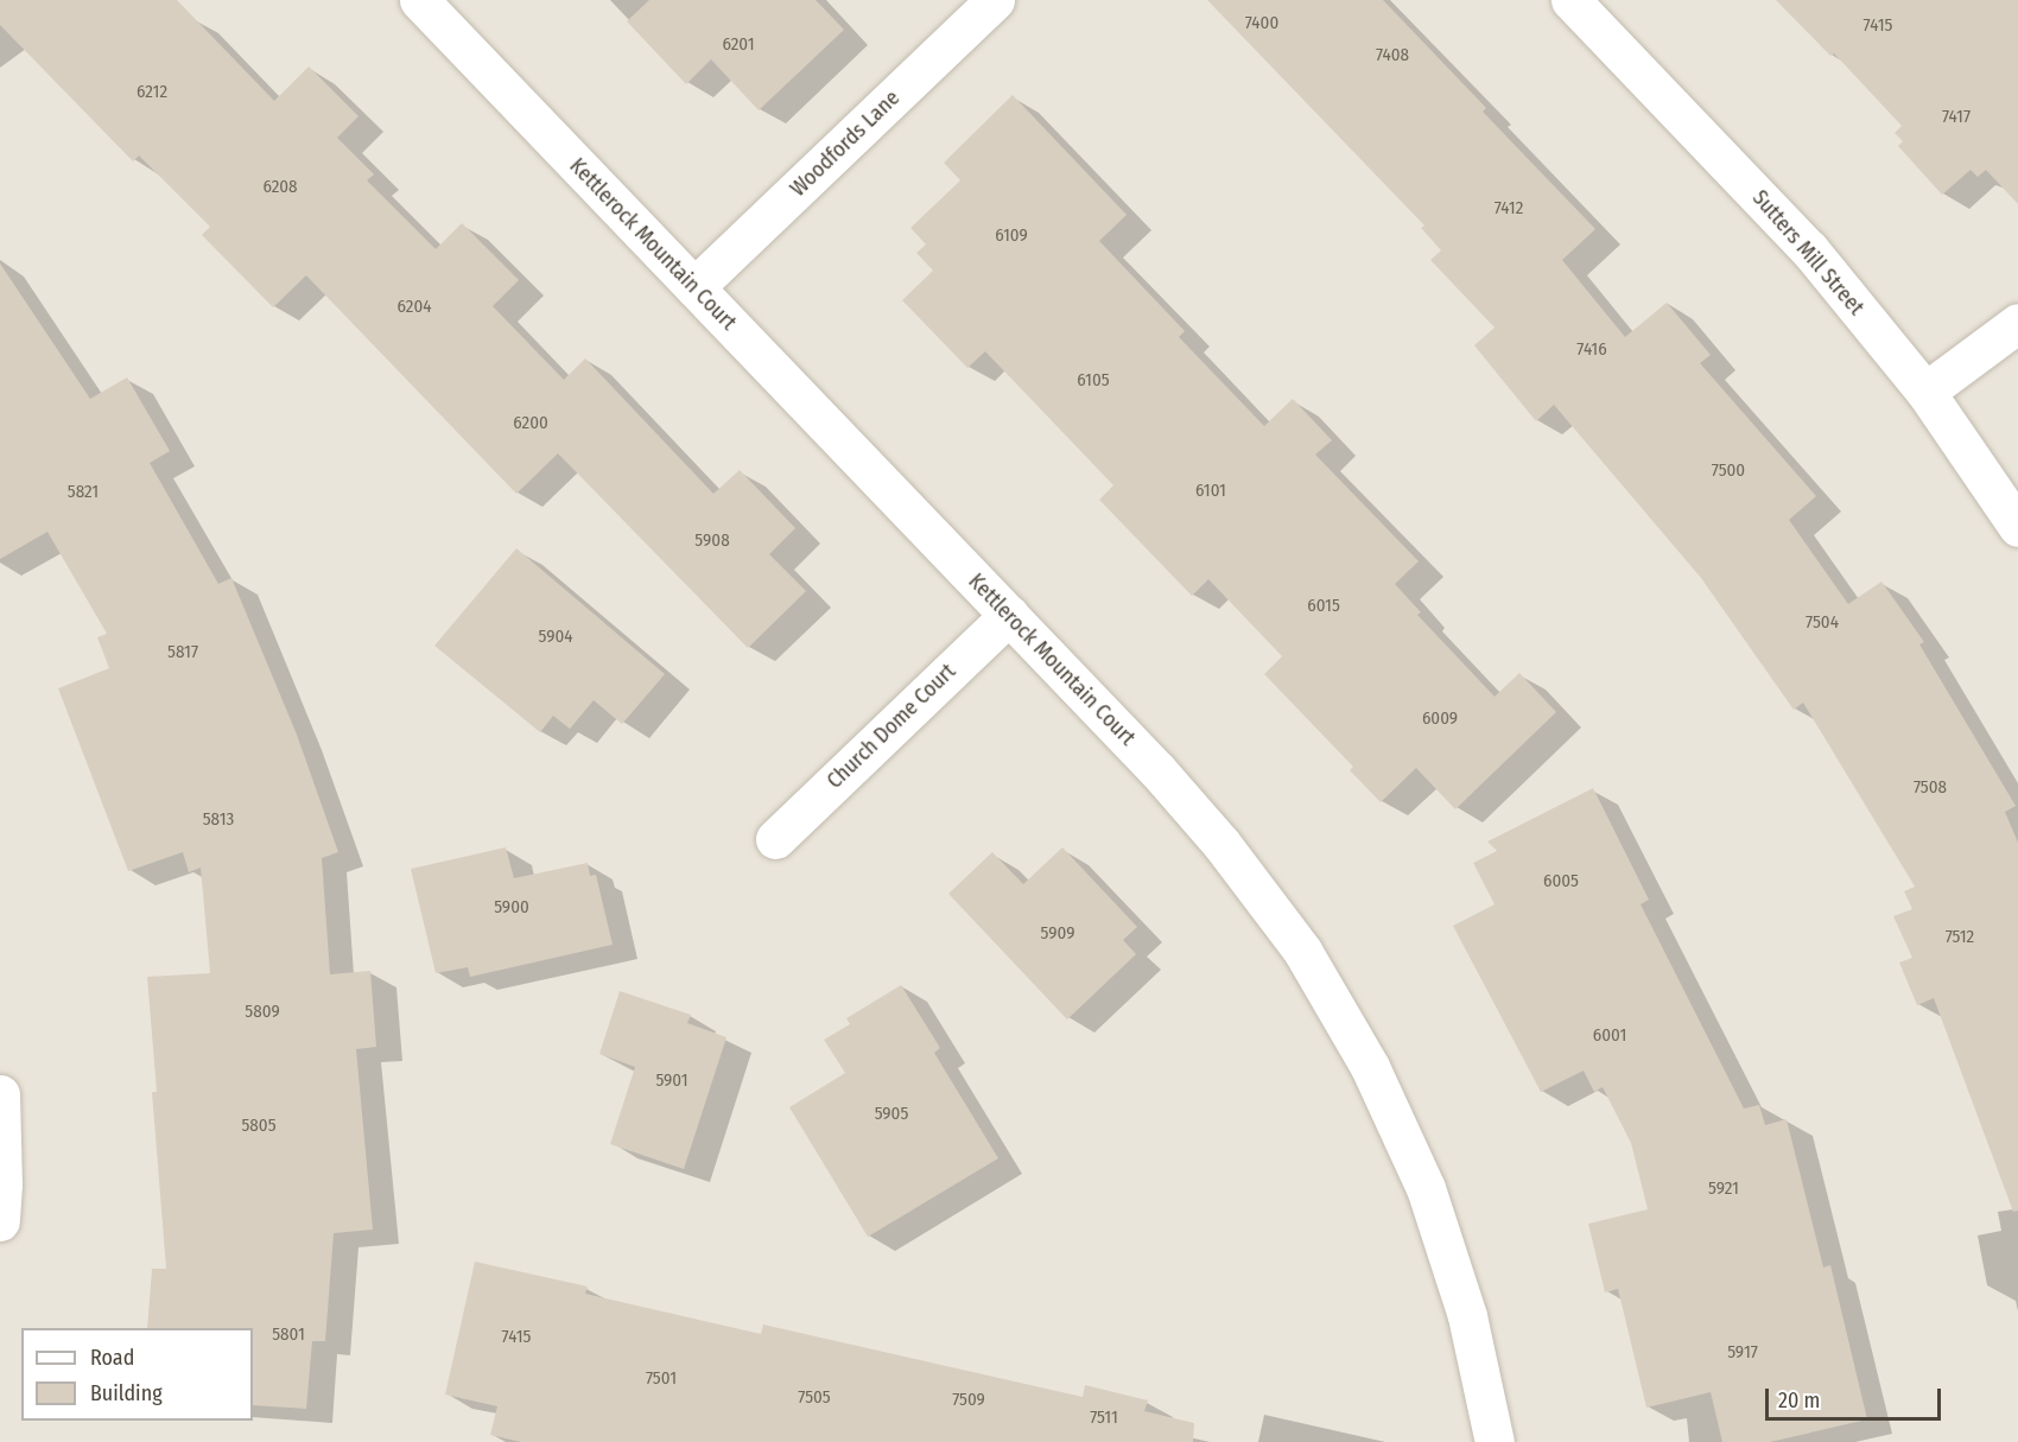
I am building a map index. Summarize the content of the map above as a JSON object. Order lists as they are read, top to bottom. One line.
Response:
{"streets":{"street":["Woodfords Lane","Kettlerock Mountain Court","Sutters Mill Street","Church Dome Court"]},"crossings":[["Woodfords Lane","Kettlerock Mountain Court"],["Kettlerock Mountain Court","Church Dome Court"]],"house_numbers":["7400","7415","6201","7408","6212","7417","6208","7412","6109","6204","7416","6105","6200","7500","6101","5821","5908","6015","7504","5904","5817","6009","7508","5813","6005","5900","5909","7512","5809","6001","5901","5905","5805","5921","5801","7415","5917","7501","7505","7509","7511"],"legend":["Road","Building"],"scale_bar":"20 m"}
